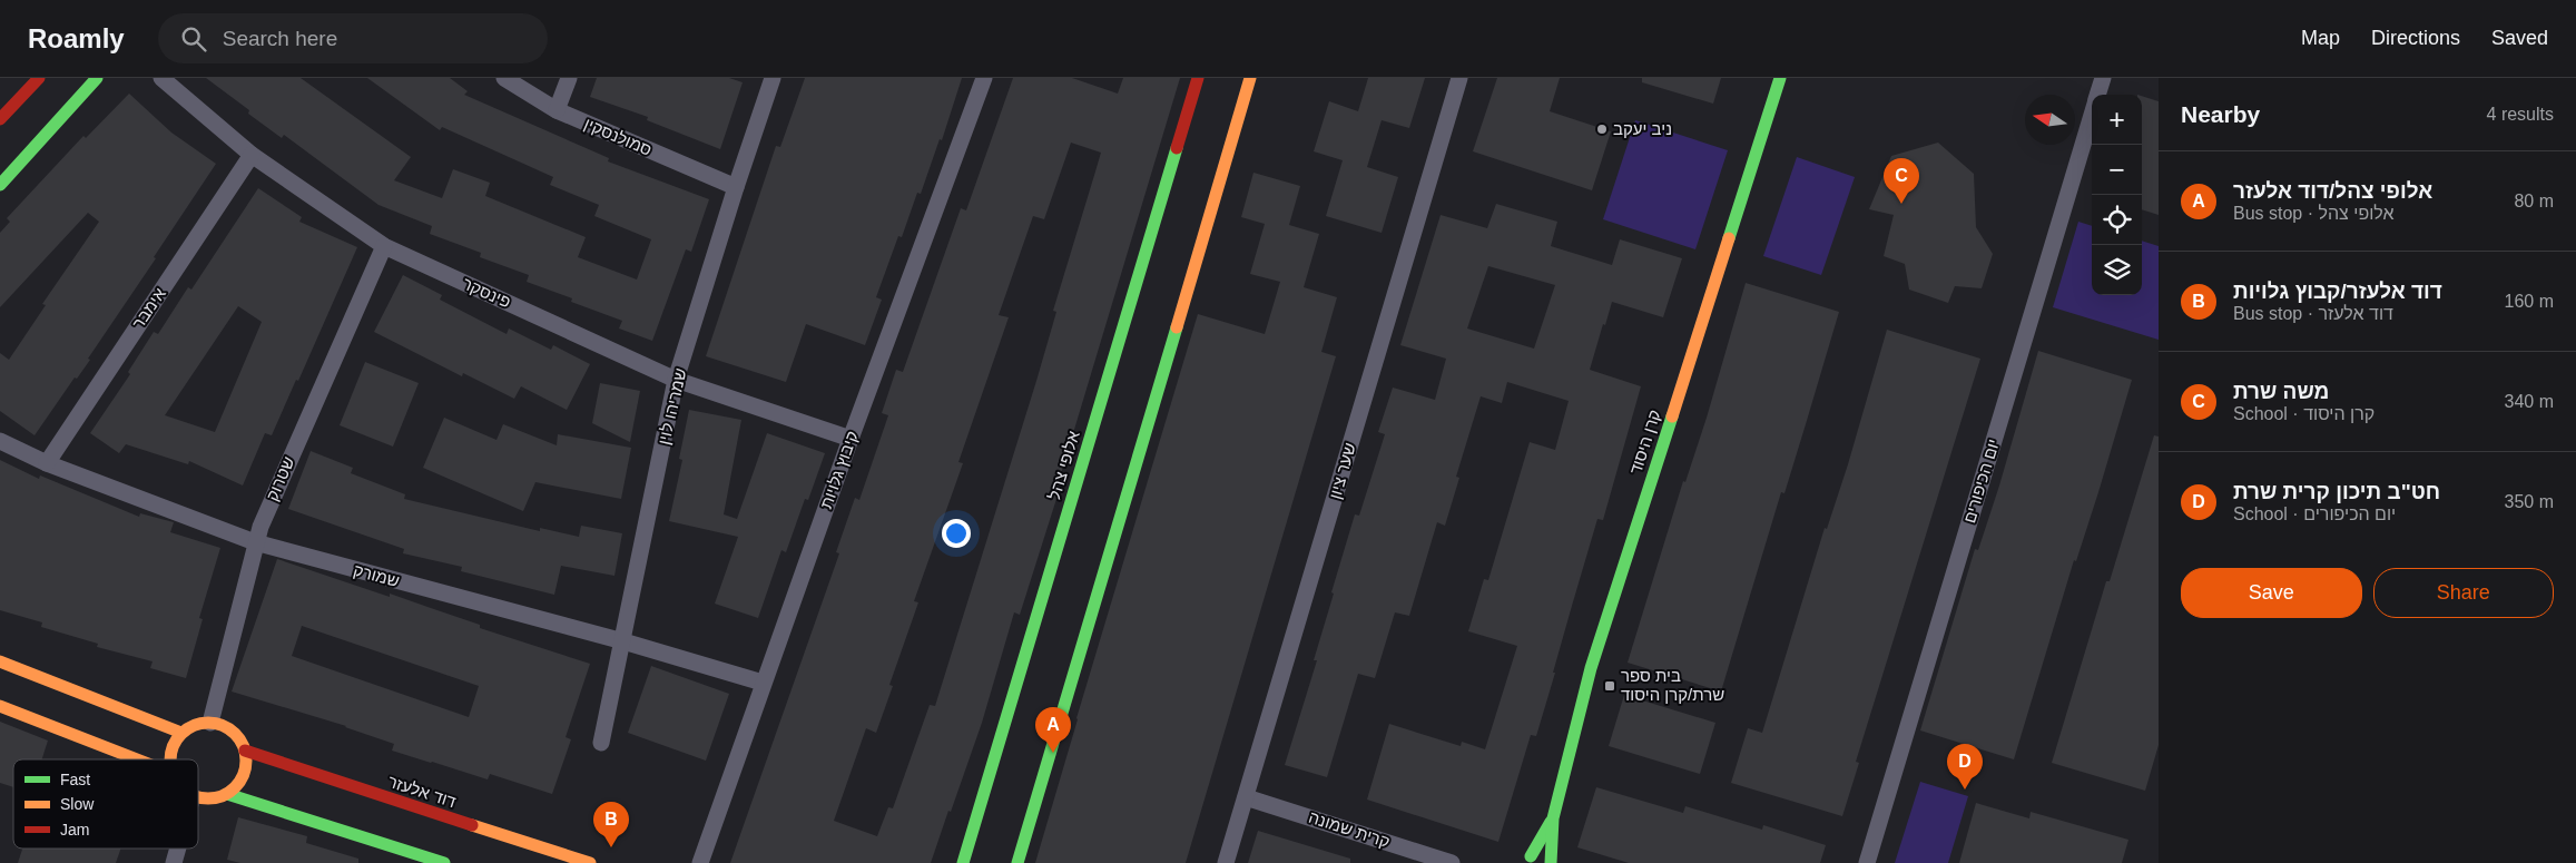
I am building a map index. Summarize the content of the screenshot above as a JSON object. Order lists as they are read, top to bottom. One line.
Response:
{"streets":{"street":["סמולנסקין","פינסקר","אימבר","שמריהו לוין","קרן היסוד","אלופי צהל","קיבוץ גלויות","שער ציון","שטרוק","יום הכיפורים","שמורק","דוד אלעזר","קרית שמונה"]},"crossings":[["סמולנסקין","שמריהו לוין"],["פינסקר","אימבר"],["פינסקר","שמריהו לוין"],["פינסקר","קיבוץ גלויות"],["פינסקר","שטרוק"],["אימבר","שמורק"],["שמריהו לוין","שמורק"],["קיבוץ גלויות","שמורק"],["שער ציון","קרית שמונה"],["שטרוק","שמורק"]],"places":{"other":["ניב יעקב"],"transit":["בית ספר שרת/קרן היסוד"]},"legend":["Fast","Slow","Jam"],"north":"left","page":{"header":"Roamly","search":"Search here","nav":["Map","Directions","Saved"],"heading":["Nearby","4 results"],"map_buttons":["+","−"],"list":[{"mark":"A","name":"אלופי צהל/דוד אלעזר","note":"Bus stop · אלופי צהל","value":"80 m"},{"mark":"B","name":"דוד אלעזר/קבוץ גלויות","note":"Bus stop · דוד אלעזר","value":"160 m"},{"mark":"C","name":"משה שרת","note":"School · קרן היסוד","value":"340 m"},{"mark":"D","name":"חט\"ב תיכון קרית שרת","note":"School · יום הכיפורים","value":"350 m"}],"pins":["C","A","D","B"],"buttons":["Save","Share"]}}
